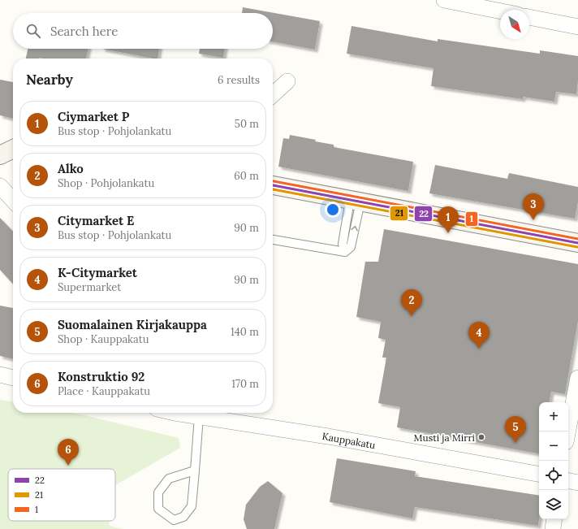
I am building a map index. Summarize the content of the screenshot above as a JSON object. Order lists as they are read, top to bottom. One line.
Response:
{"streets":{"street":["Kauppakatu"]},"places":["Musti ja Mirri"],"lines":["transit line 1","transit line 22","transit line 21"],"legend":["22","21","1"],"north":"bottom right","page":{"search":"Search here","heading":["Nearby","6 results"],"list":[{"mark":"1","name":"Ciymarket P","note":"Bus stop · Pohjolankatu","value":"50 m"},{"mark":"2","name":"Alko","note":"Shop · Pohjolankatu","value":"60 m"},{"mark":"3","name":"Citymarket E","note":"Bus stop · Pohjolankatu","value":"90 m"},{"mark":"4","name":"K-Citymarket","note":"Supermarket","value":"90 m"},{"mark":"5","name":"Suomalainen Kirjakauppa","note":"Shop · Kauppakatu","value":"140 m"},{"mark":"6","name":"Konstruktio 92","note":"Place · Kauppakatu","value":"170 m"}],"pins":["3","1","2","4","5","6"],"map_buttons":["+","−"]}}
